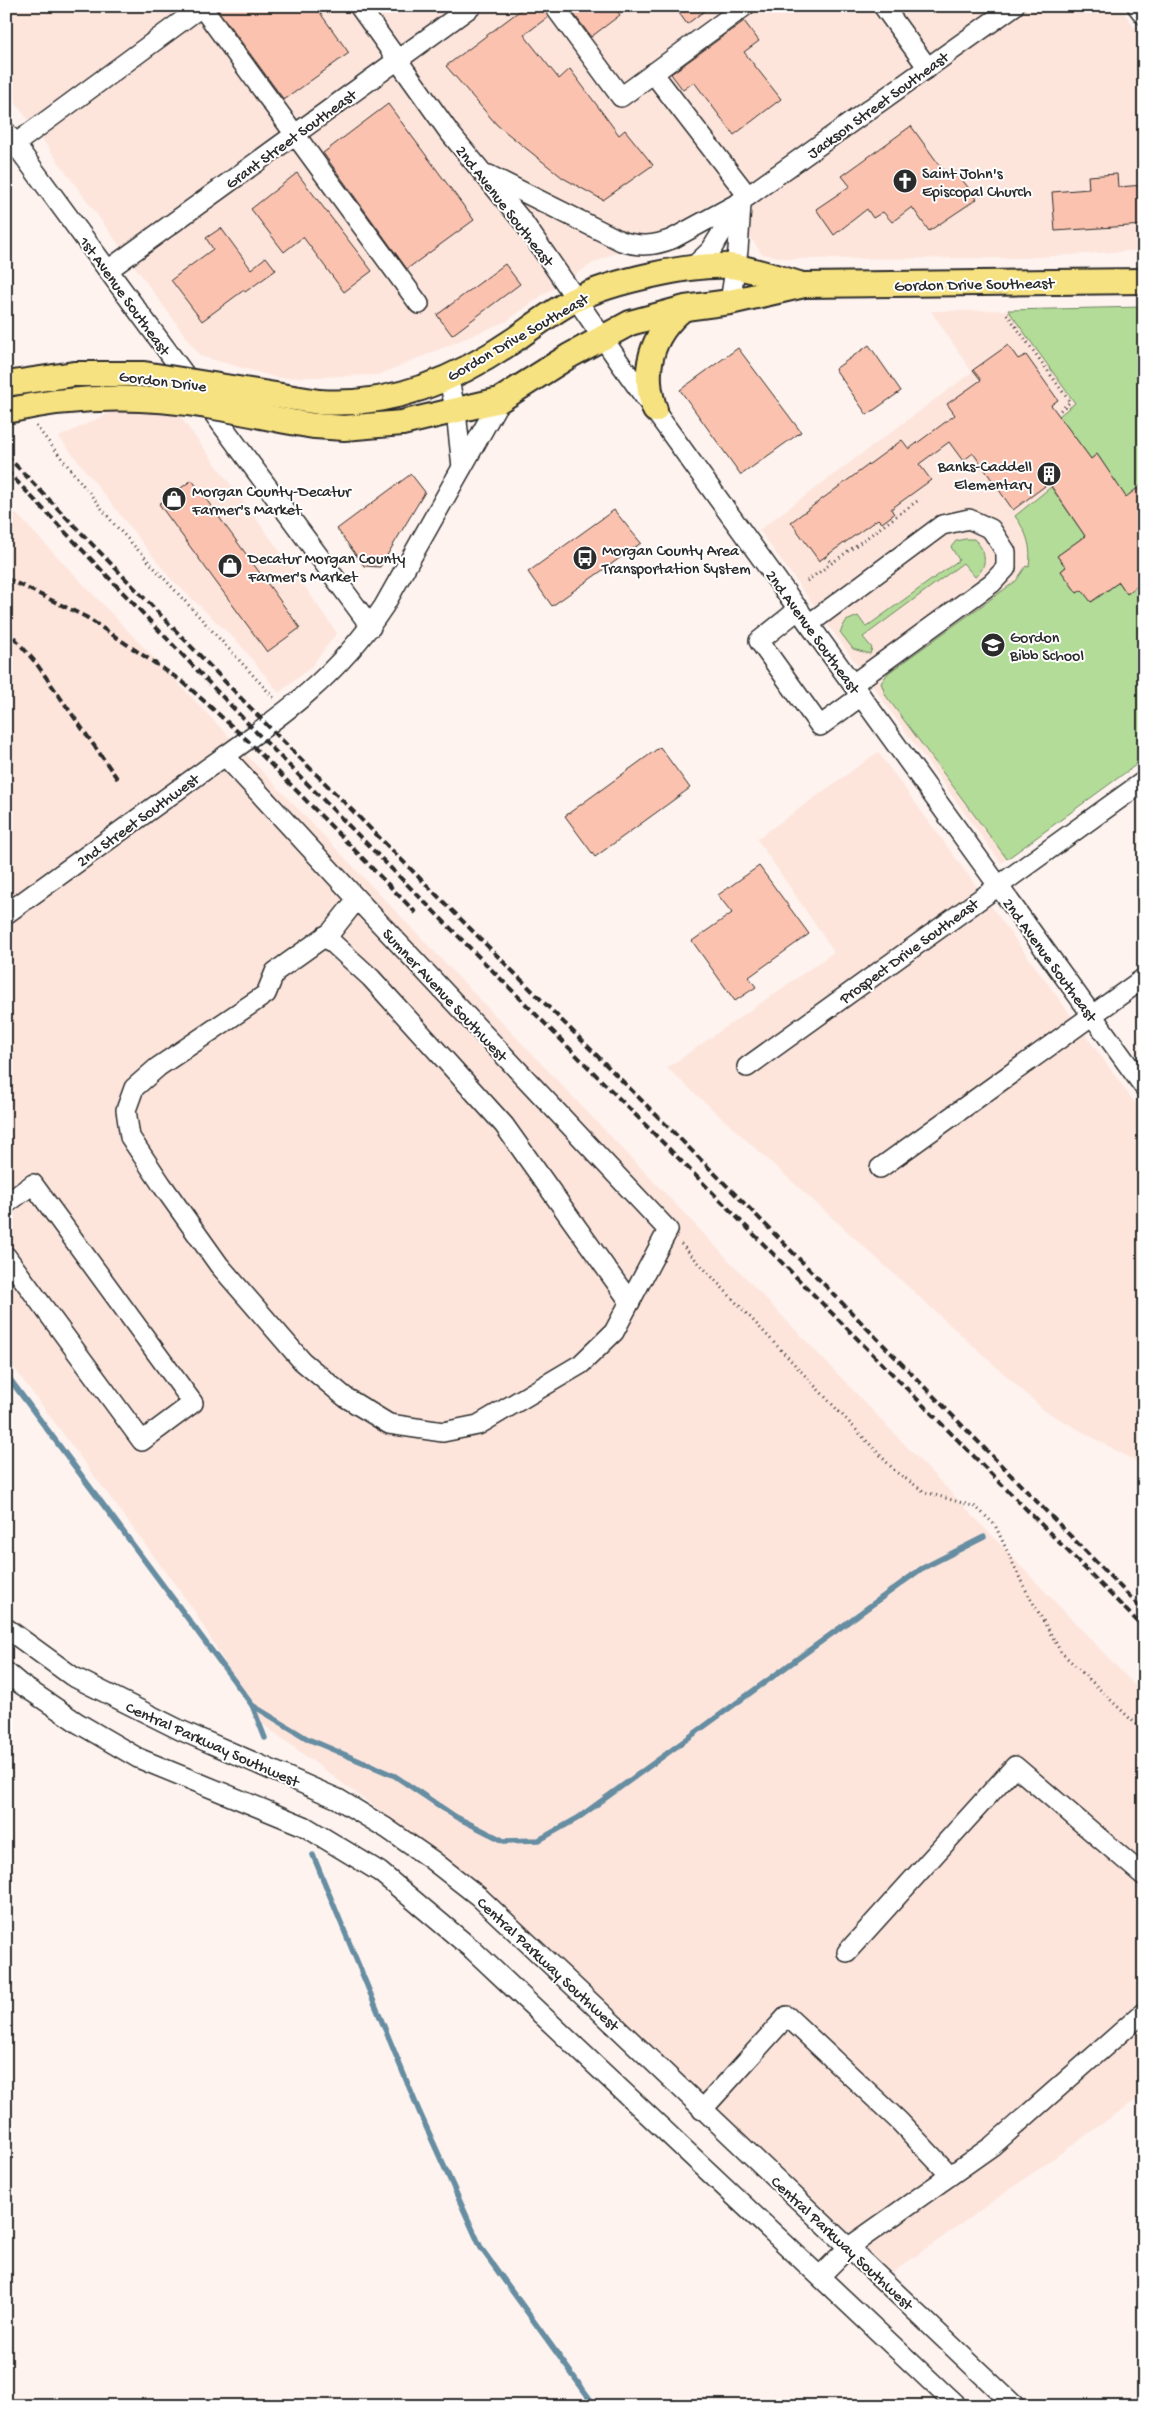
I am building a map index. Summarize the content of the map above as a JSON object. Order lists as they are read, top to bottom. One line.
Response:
{"streets":{"main road":["Gordon Drive Southeast","Gordon Drive"],"street":["Jackson Street Southeast","Grant Street Southeast","2nd Avenue Southeast","1st Avenue Southeast","2nd Street Southwest","Prospect Drive Southeast","Sumner Avenue Southwest","Central Parkway Southwest"]},"crossings":[["Jackson Street Southeast","Gordon Drive Southeast"],["Grant Street Southeast","2nd Avenue Southeast"],["Grant Street Southeast","1st Avenue Southeast"],["2nd Avenue Southeast","Gordon Drive Southeast"],["2nd Avenue Southeast","Prospect Drive Southeast"],["Gordon Drive Southeast","Gordon Drive"],["Gordon Drive Southeast","2nd Street Southwest"],["1st Avenue Southeast","2nd Street Southwest"],["2nd Street Southwest","Sumner Avenue Southwest"]],"places":{"church":["Saint John's Episcopal Church"],"building":["Banks-Caddell Elementary"],"shop":["Morgan County-Decatur Farmer's Market","Decatur Morgan County Farmer's Market"],"bus stop":["Morgan County Area Transportation System"],"school or university":["Gordon Bibb School"]}}
